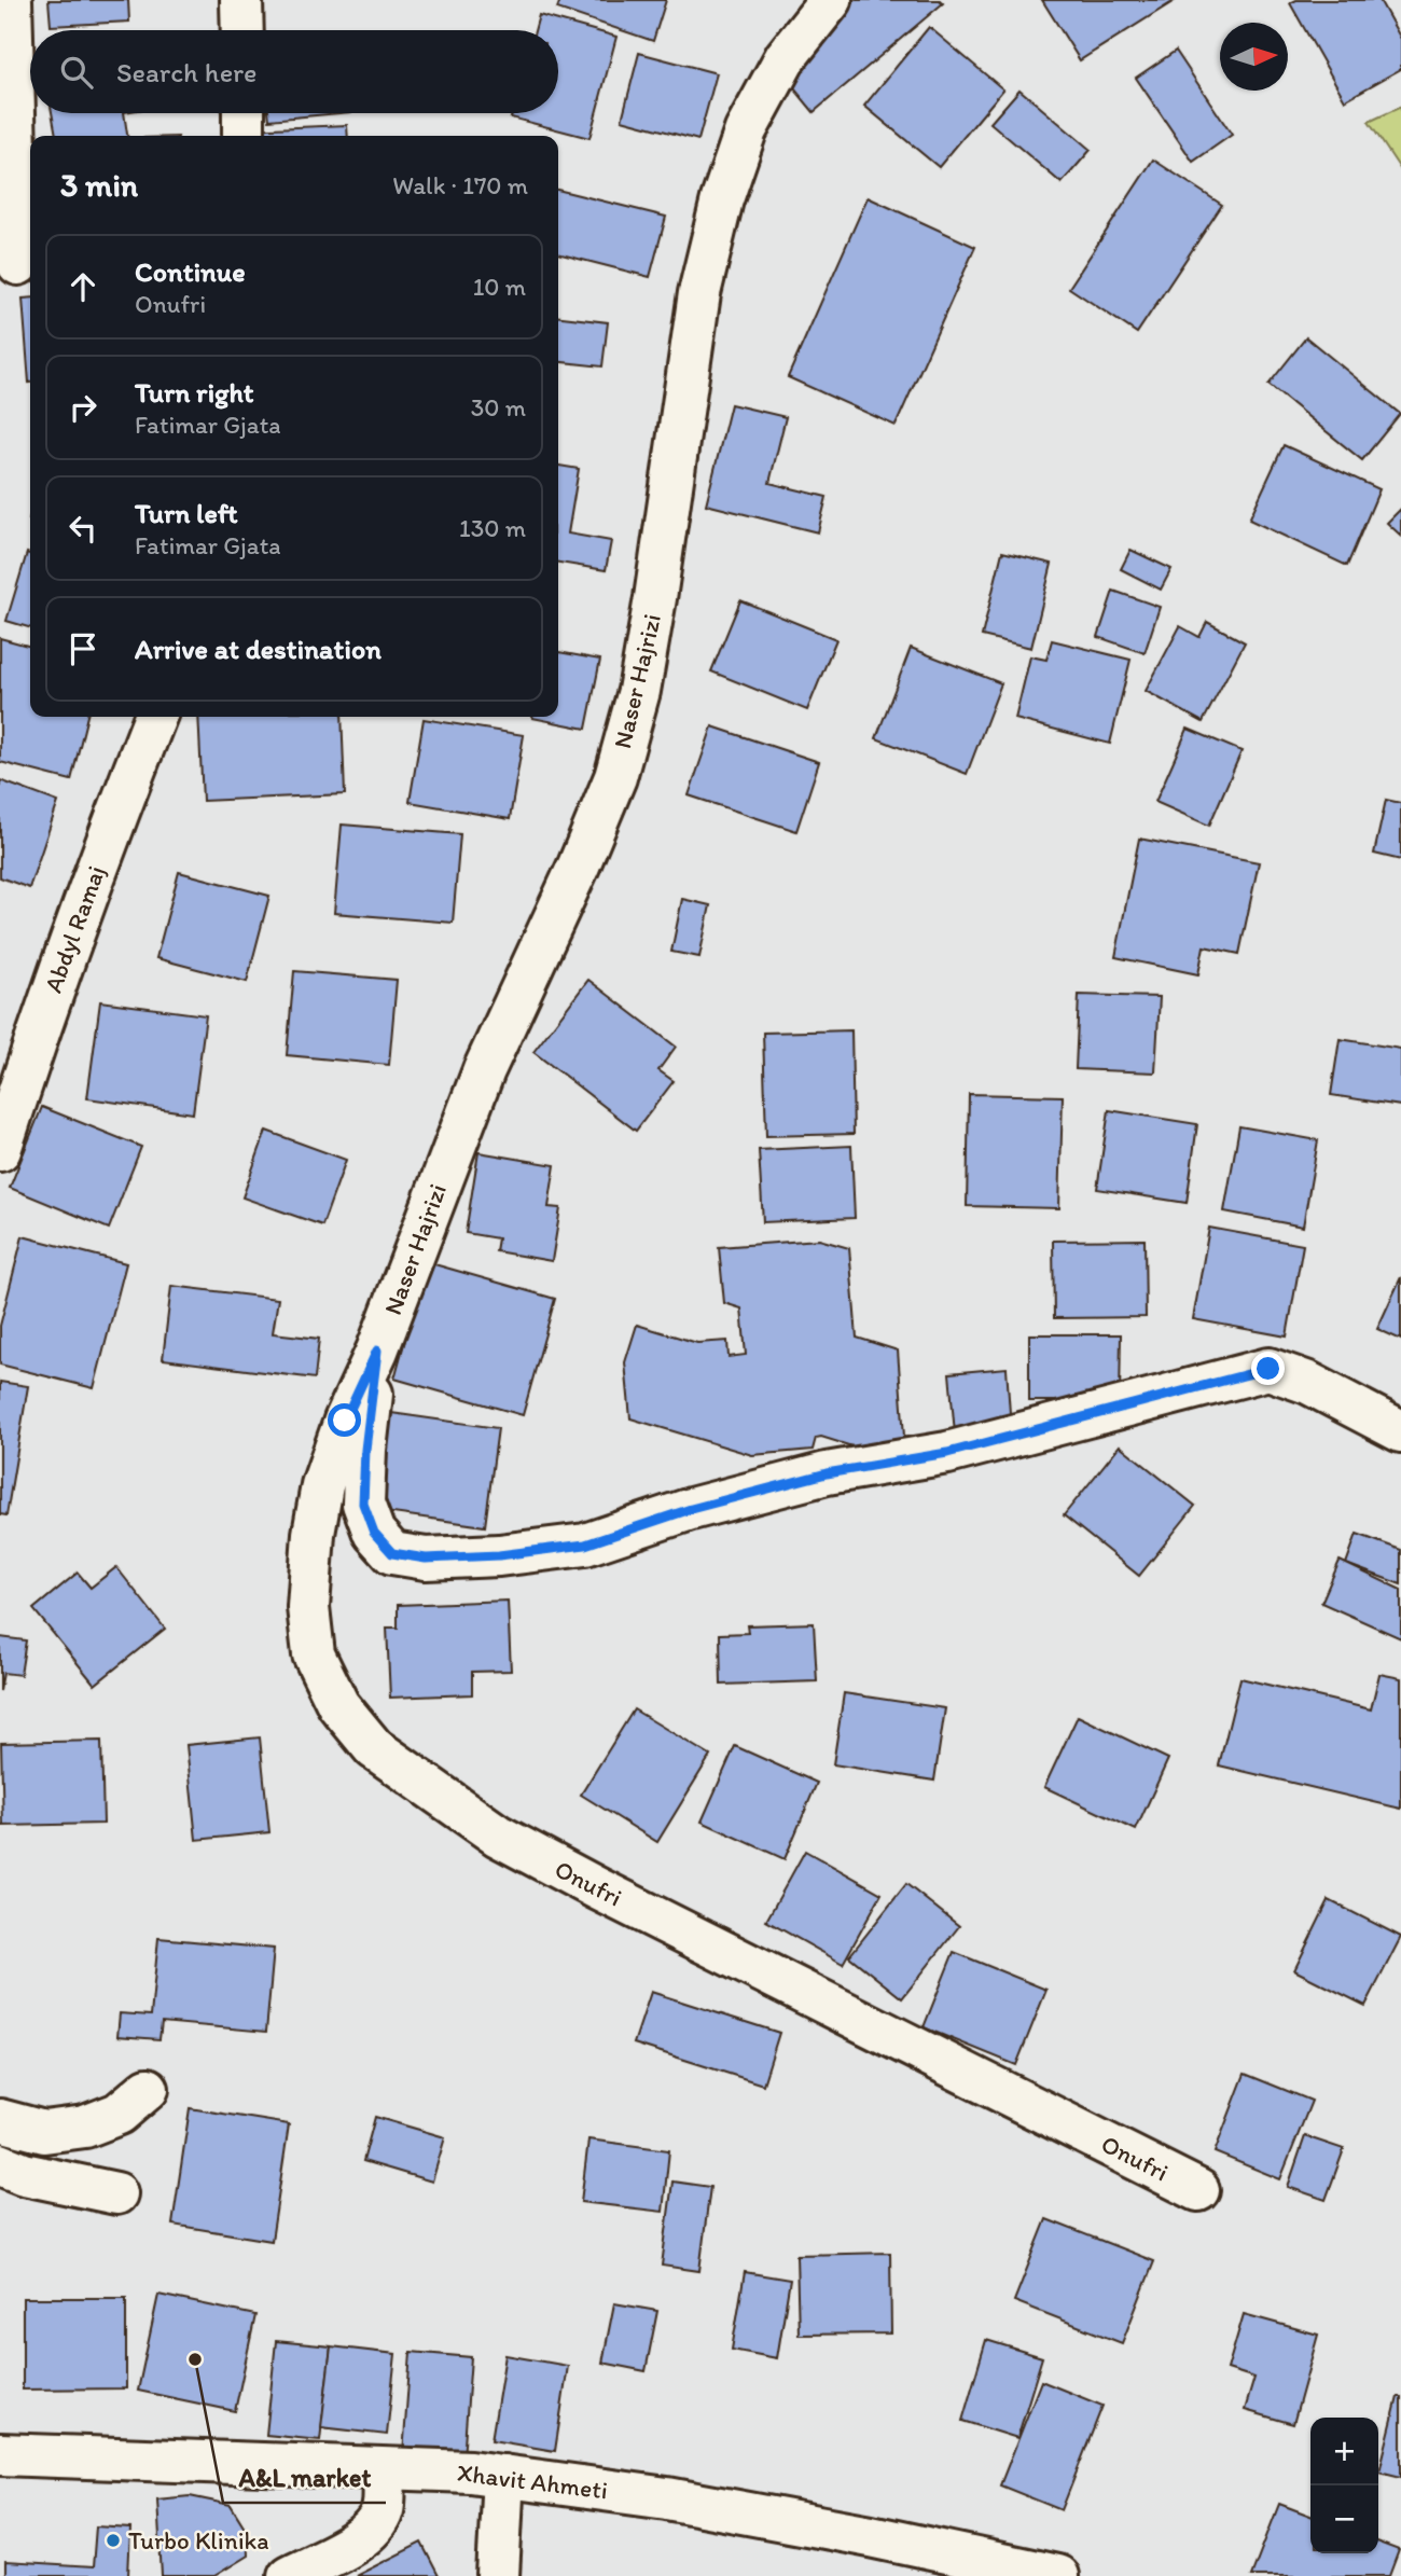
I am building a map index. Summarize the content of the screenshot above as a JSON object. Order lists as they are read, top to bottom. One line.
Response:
{"streets":{"street":["Naser Hajrizi","Abdyl Ramaj","Onufri","Xhavit Ahmeti"]},"crossings":[["Naser Hajrizi","Onufri"]],"places":["A&L market","Turbo Klinika"],"north":"right","page":{"search":"Search here","heading":["3 min","Walk · 170 m"],"list":[["Continue","Onufri","10 m"],["Turn right","Fatimar Gjata","30 m"],["Turn left","Fatimar Gjata","130 m"],"Arrive at destination"],"map_buttons":["+","−"]}}
